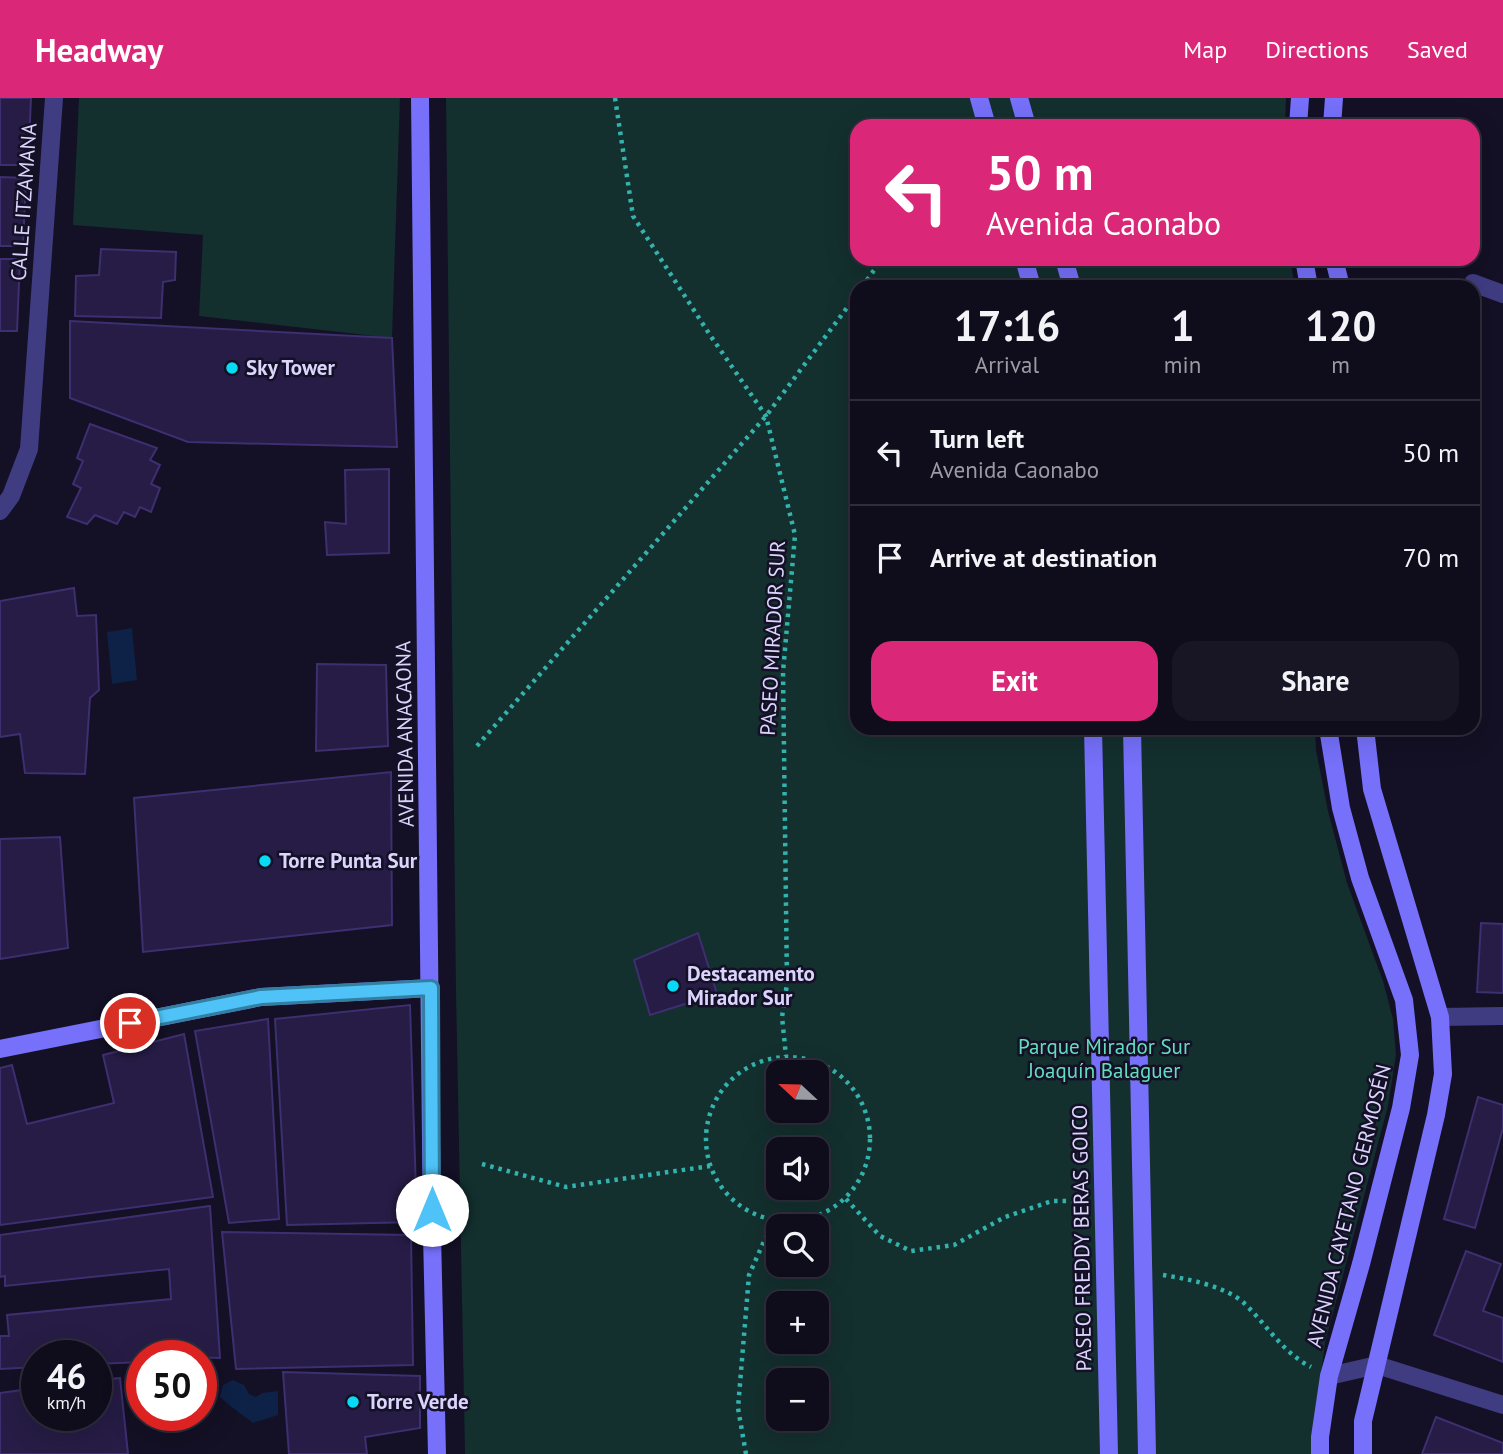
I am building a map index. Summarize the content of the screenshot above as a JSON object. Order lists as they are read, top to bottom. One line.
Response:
{"streets":{"street":["CALLE ITZAMANA","AVENIDA ANACAONA","AVENIDA CAYETANO GERMOSÉN","PASEO FREDDY BERAS GOICO"],"path":["PASEO MIRADOR SUR"]},"parks":["Parque Mirador Sur Joaquín Balaguer"],"places":["Sky Tower","Torre Punta Sur","Destacamento Mirador Sur","Torre Verde"],"north":"left","page":{"header":"Headway","nav":["Map","Directions","Saved"],"turn":["50 m","Avenida Caonabo"],"eta":["17:16","Arrival","1","min","120","m"],"list":[{"name":"Turn left","note":"Avenida Caonabo","value":"50 m"},{"name":"Arrive at destination","value":"70 m"}],"buttons":["Exit","Share"],"map_buttons":["+","−"],"speed":"46 km/h","limit":"50"}}
